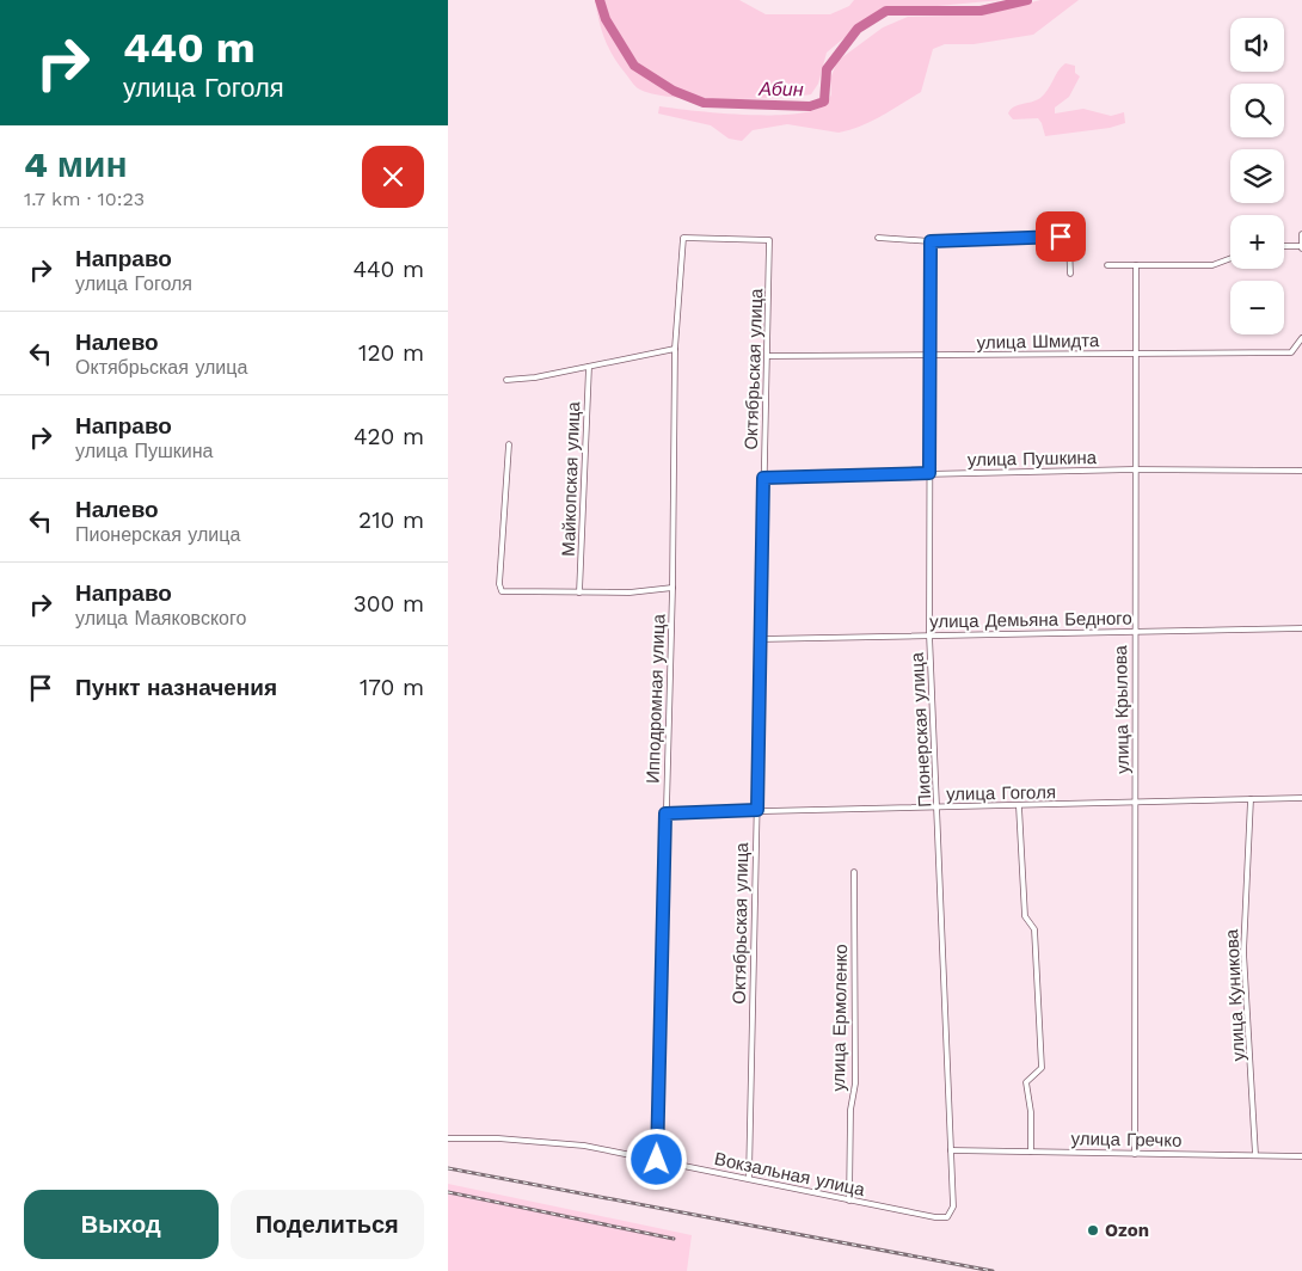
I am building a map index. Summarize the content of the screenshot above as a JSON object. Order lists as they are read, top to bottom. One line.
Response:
{"streets":{"street":["улица Шмидта","Октябрьская улица","улица Пушкина","Майкопская улица","улица Демьяна Бедного","Ипподромная улица","улица Крылова","Пионерская улица","улица Гоголя","улица Куникова","улица Ермоленко","улица Гречко","Вокзальная улица"]},"crossings":[["улица Шмидта","Октябрьская улица"],["улица Шмидта","улица Крылова"],["улица Шмидта","Пионерская улица"],["Октябрьская улица","улица Пушкина"],["Октябрьская улица","улица Демьяна Бедного"],["Октябрьская улица","Ипподромная улица"],["Октябрьская улица","улица Гоголя"],["Октябрьская улица","Вокзальная улица"],["улица Пушкина","улица Крылова"],["улица Пушкина","Пионерская улица"],["улица Демьяна Бедного","улица Крылова"],["улица Демьяна Бедного","Пионерская улица"],["Ипподромная улица","улица Гоголя"],["Ипподромная улица","Вокзальная улица"],["улица Крылова","улица Гоголя"],["улица Крылова","улица Гречко"],["Пионерская улица","улица Гоголя"],["Пионерская улица","улица Гречко"],["Пионерская улица","Вокзальная улица"],["улица Гоголя","улица Куникова"],["улица Куникова","улица Гречко"],["улица Ермоленко","Вокзальная улица"]],"water":["Абин"],"places":["Ozon"],"page":{"turn":["440 m","улица Гоголя"],"map_buttons":["+","−"],"heading":["4 мин","1.7 km · 10:23"],"list":[{"name":"Направо","note":"улица Гоголя","value":"440 m"},{"name":"Налево","note":"Октябрьская улица","value":"120 m"},{"name":"Направо","note":"улица Пушкина","value":"420 m"},{"name":"Налево","note":"Пионерская улица","value":"210 m"},{"name":"Направо","note":"улица Маяковского","value":"300 m"},{"name":"Пункт назначения","value":"170 m"}],"buttons":["Выход","Поделиться"]}}
